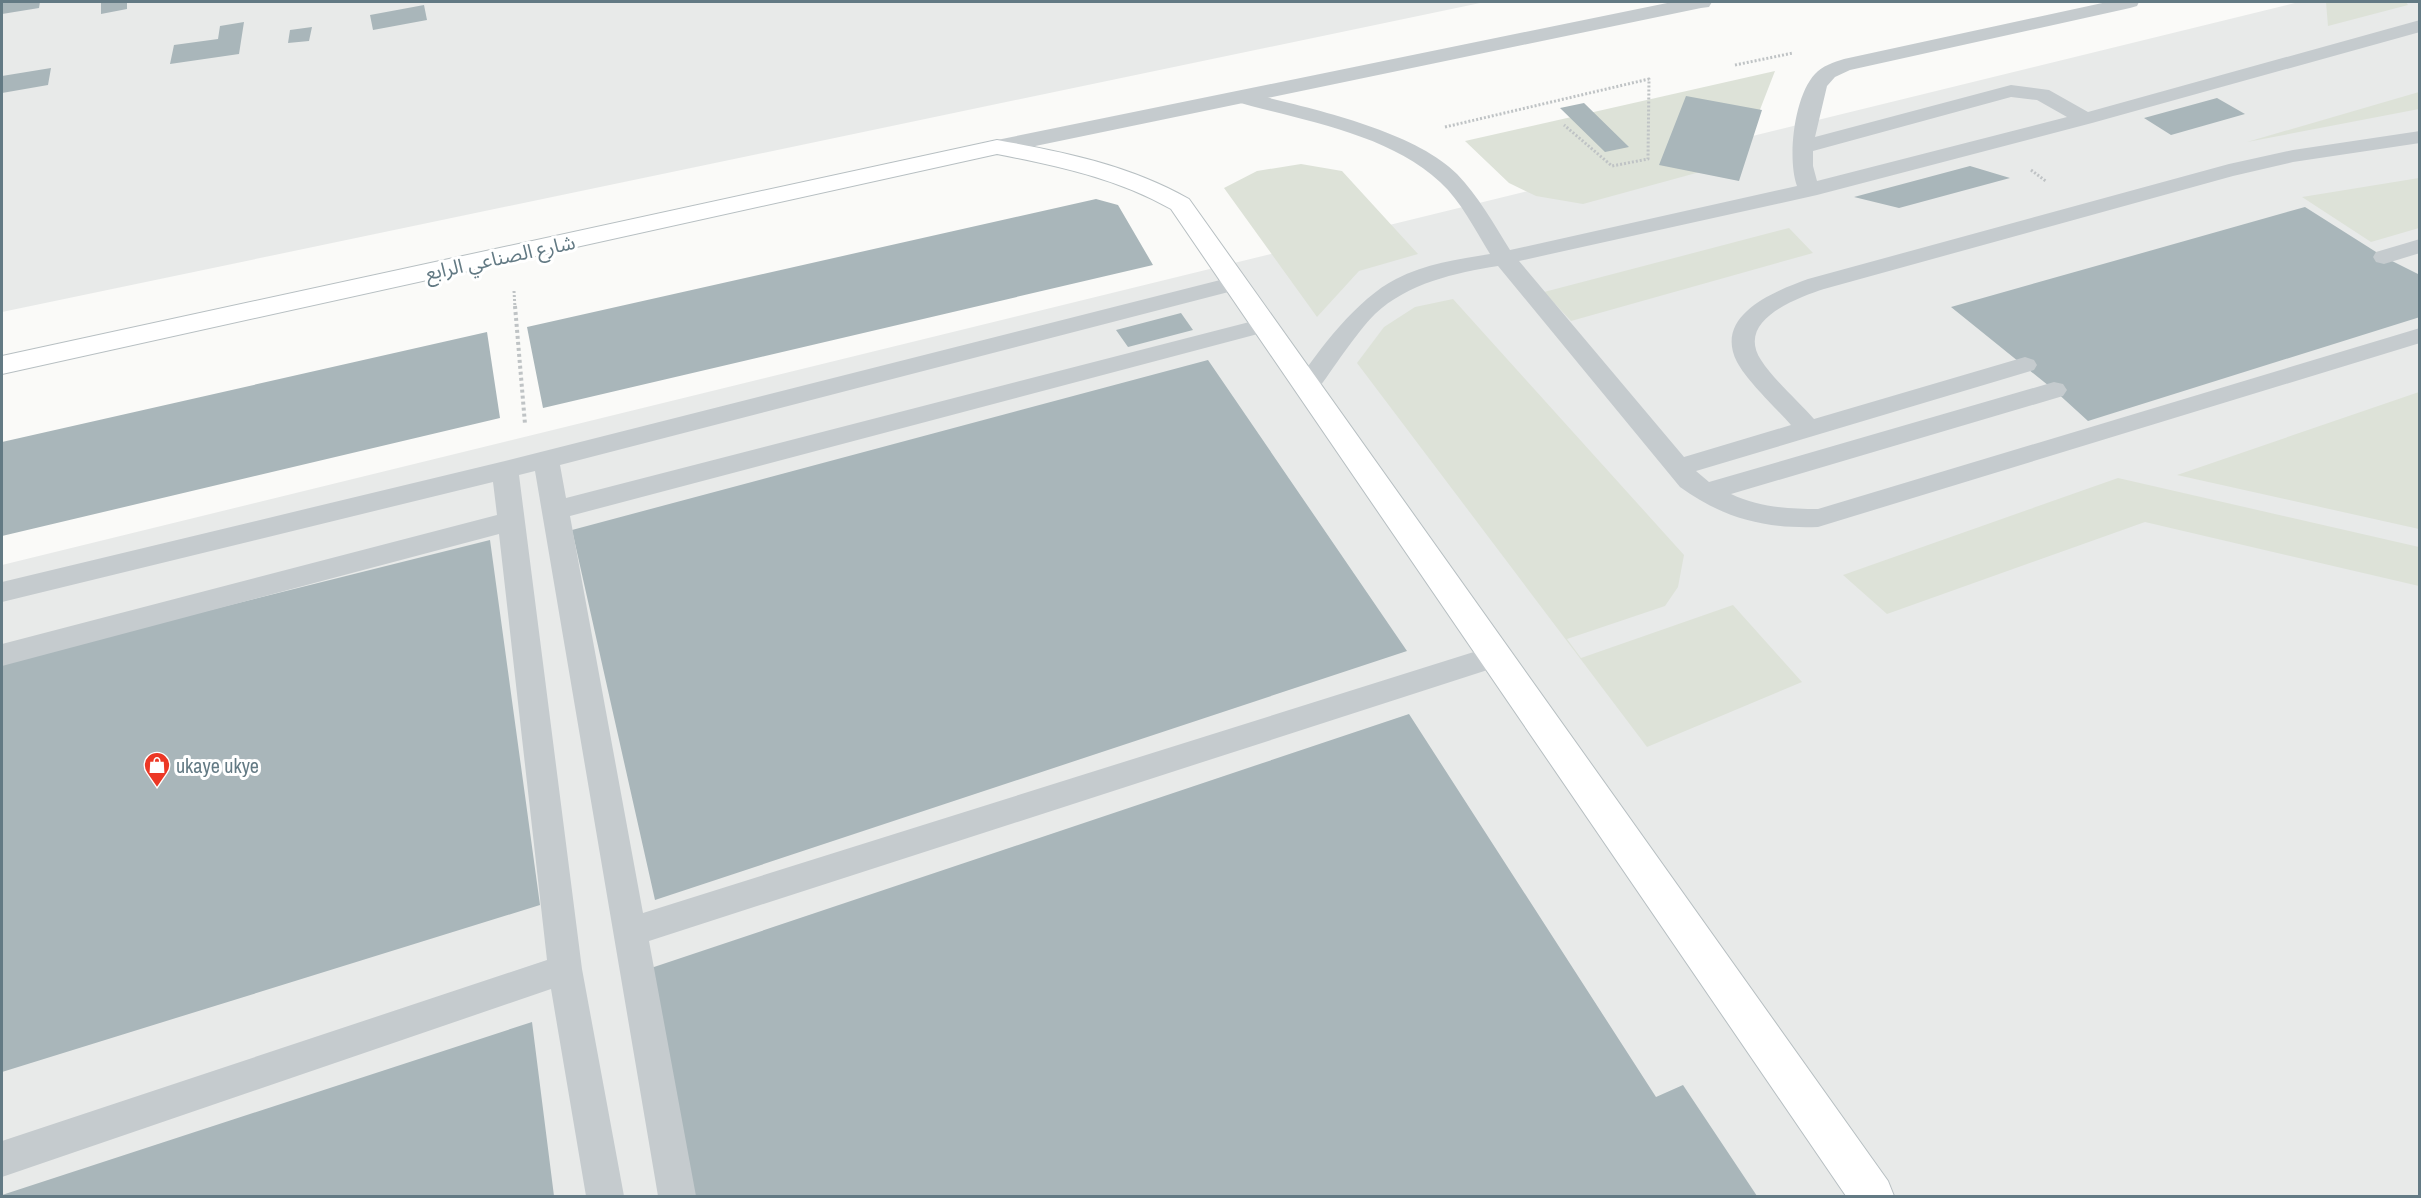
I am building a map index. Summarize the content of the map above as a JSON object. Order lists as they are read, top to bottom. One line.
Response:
{"streets":{"main road":["شارع الصناعي الرابع"]},"places":{"shop":["ukaye ukye"]}}
